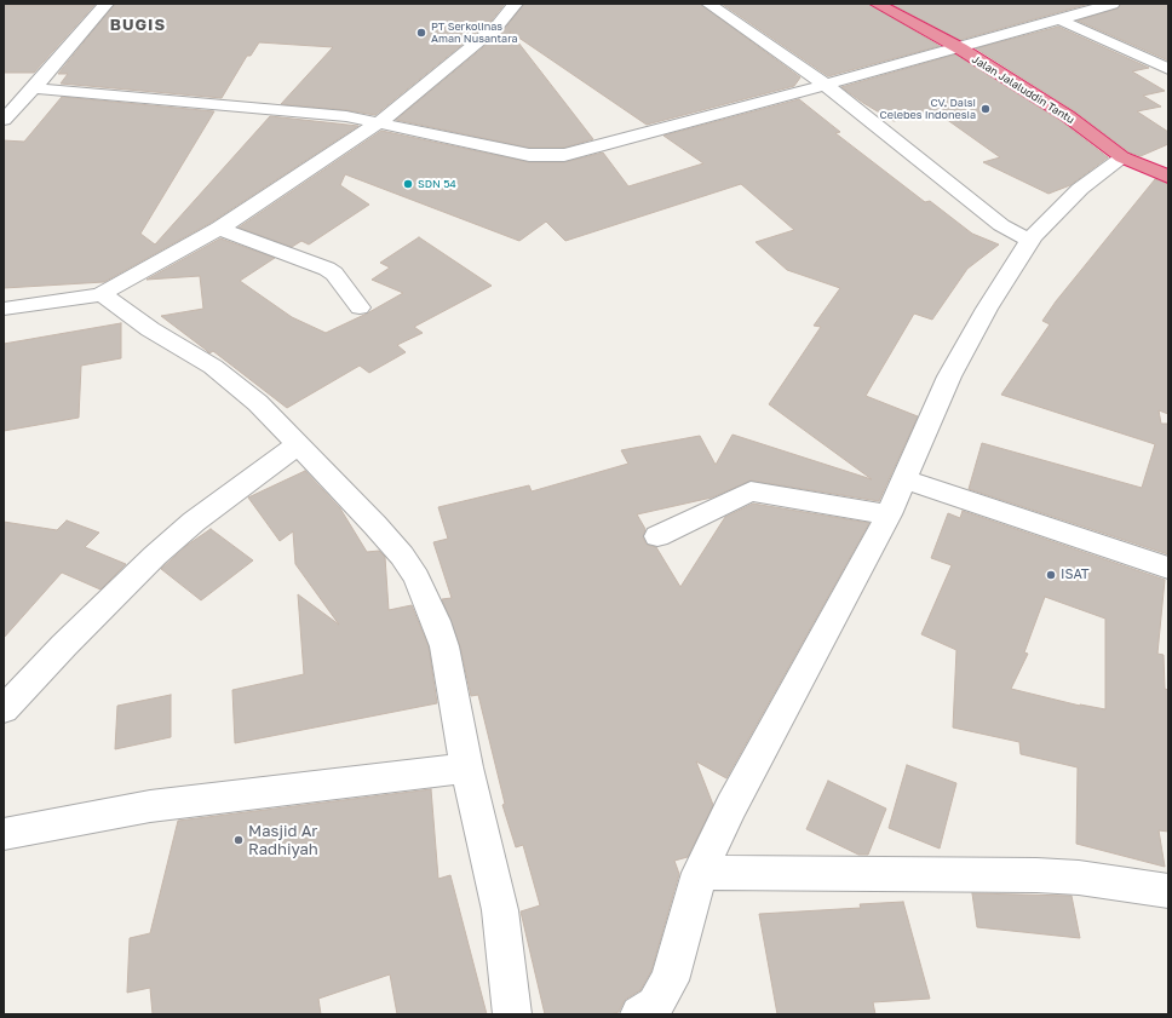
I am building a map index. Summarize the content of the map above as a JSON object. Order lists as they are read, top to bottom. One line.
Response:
{"streets":{"highway":["Jalan Jalaluddin Tantu"]},"districts":["BUGIS"],"places":["PT Serkolinas Aman Nusantara","CV. Dalsi Celebes Indonesia","SDN 54","ISAT","Masjid Ar Radhiyah"]}
